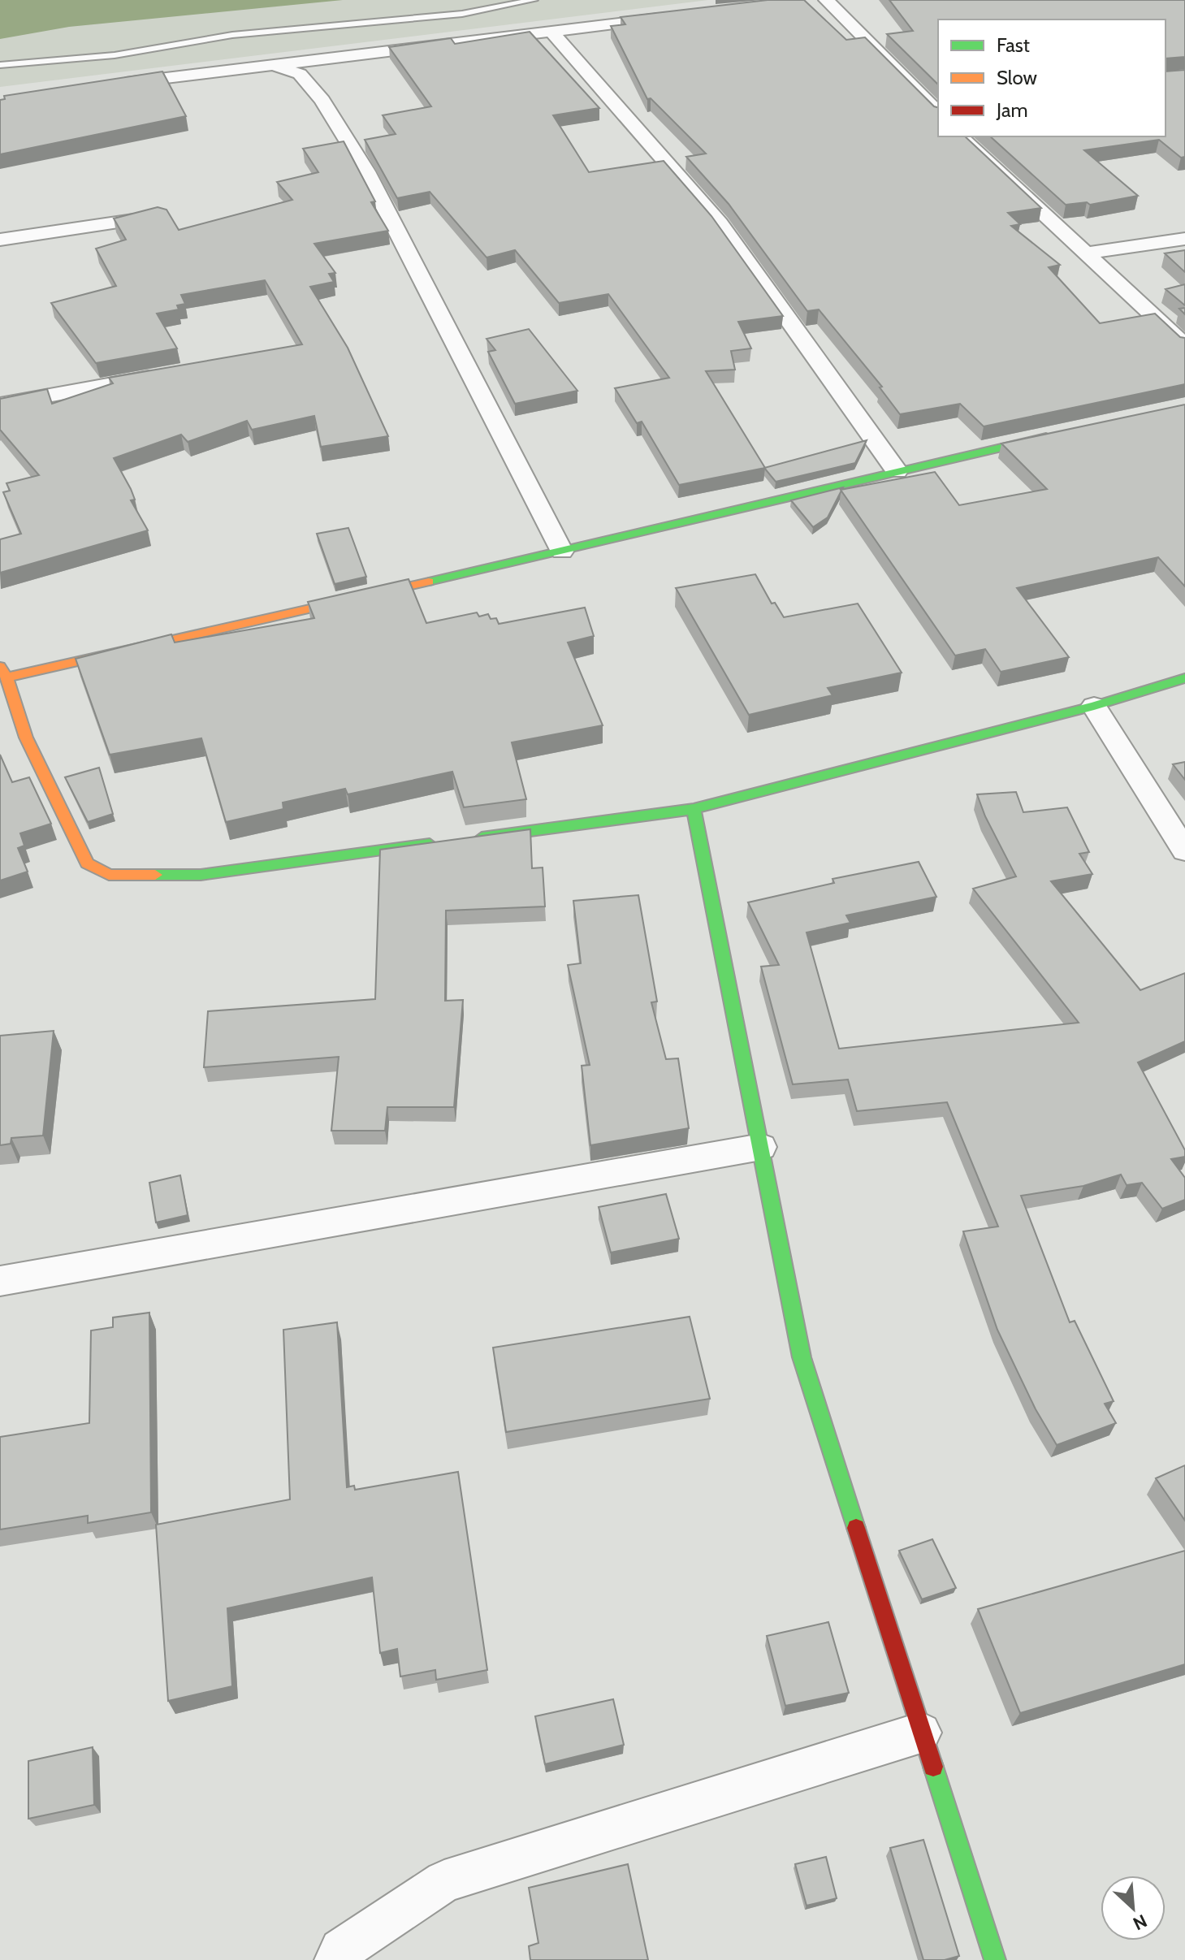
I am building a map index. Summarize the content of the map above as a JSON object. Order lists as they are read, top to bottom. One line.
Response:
{"legend":["Fast","Slow","Jam"],"north":"bottom right"}
